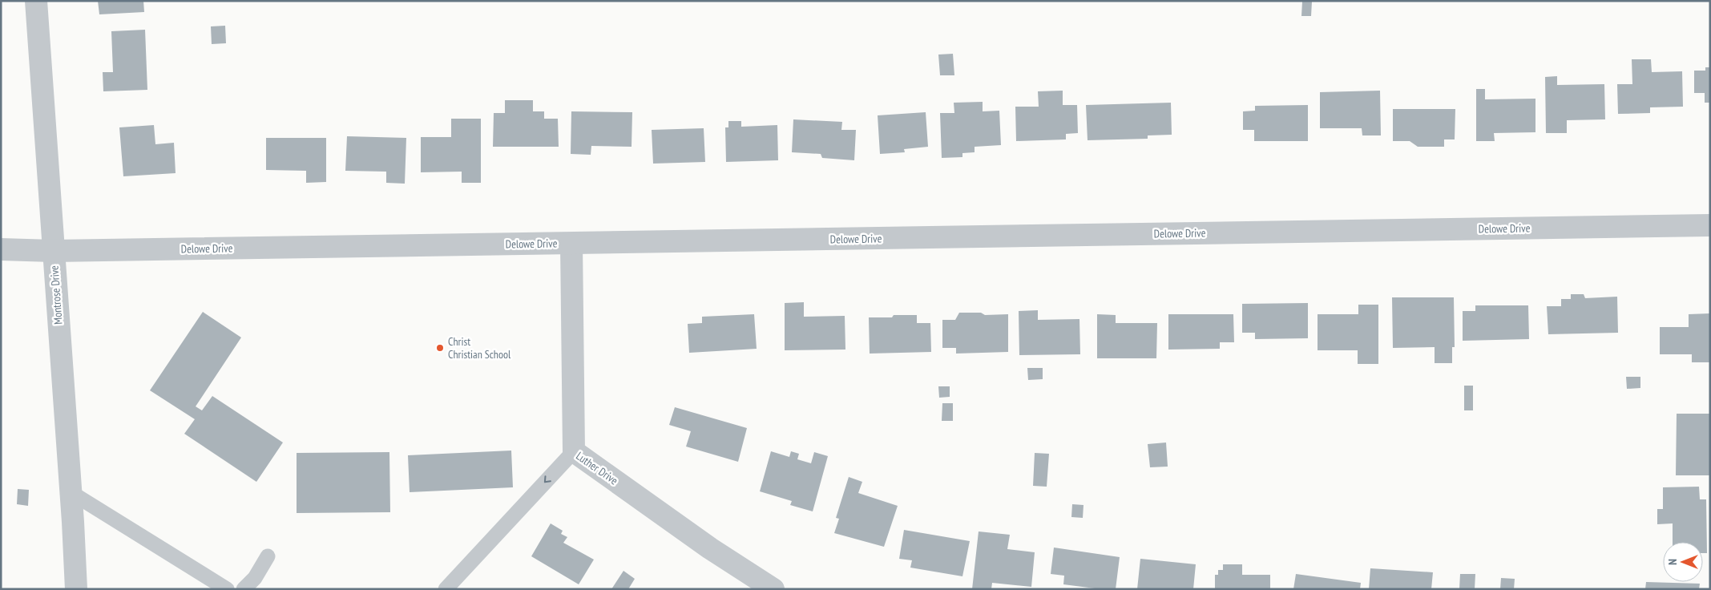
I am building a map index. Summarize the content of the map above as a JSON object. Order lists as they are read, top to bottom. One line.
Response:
{"streets":{"street":["Delowe Drive","Montrose Drive","Luther Drive"]},"crossings":[["Delowe Drive","Montrose Drive"],["Delowe Drive","Luther Drive"]],"places":["Christ Christian School"],"north":"left"}
